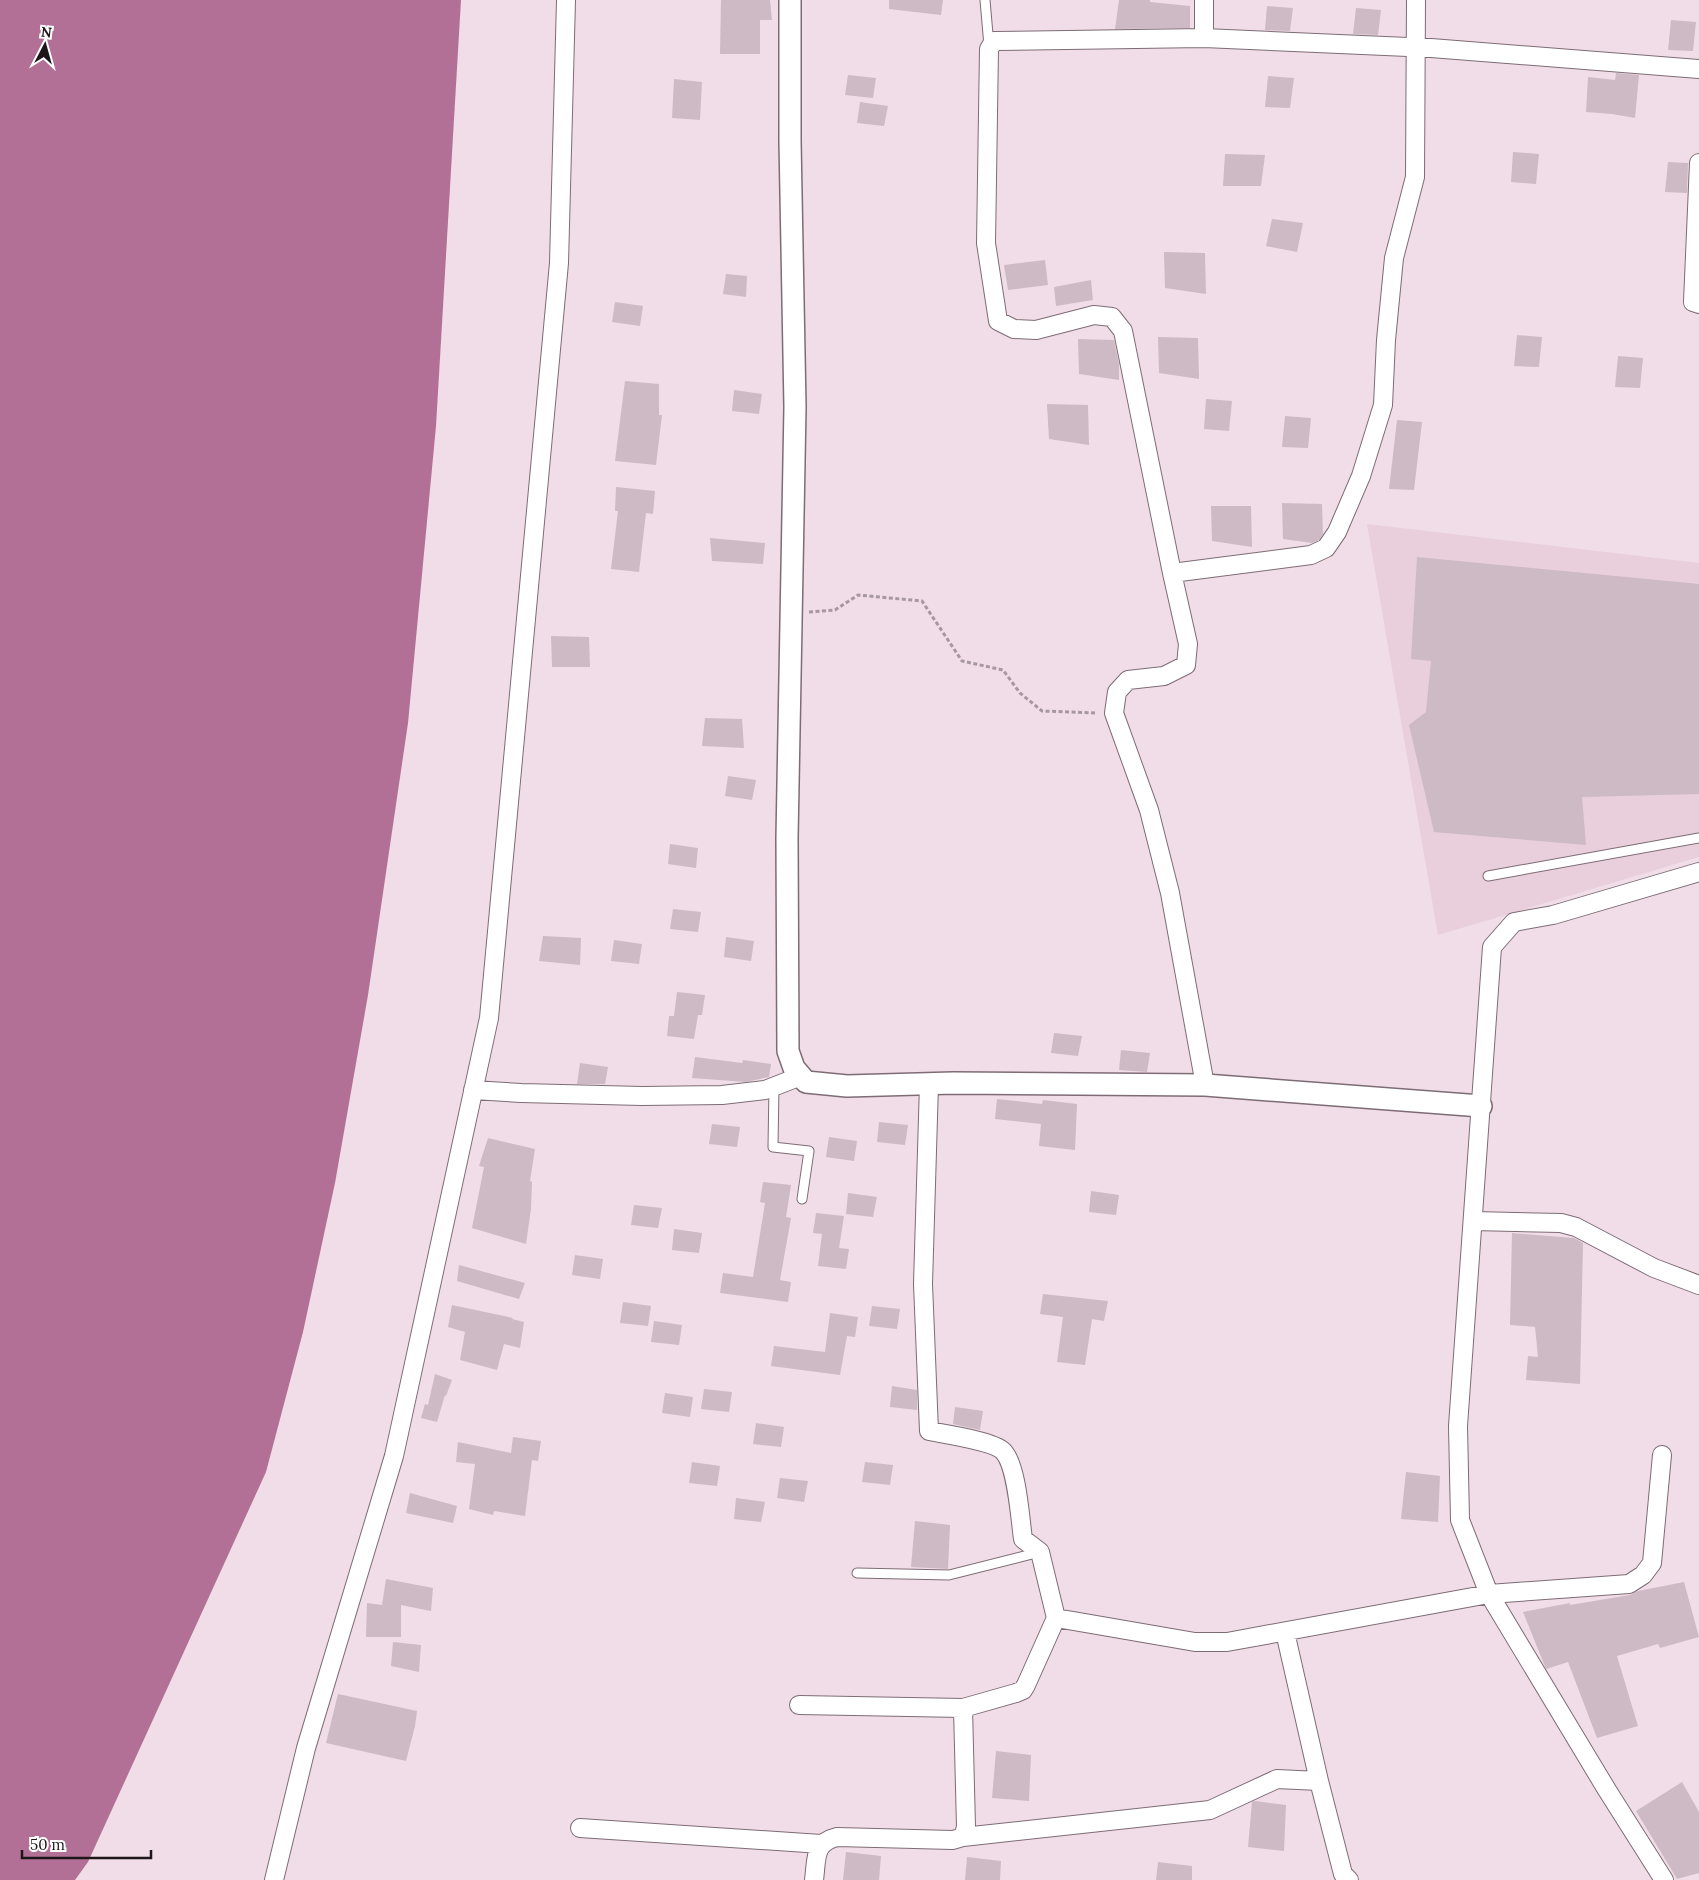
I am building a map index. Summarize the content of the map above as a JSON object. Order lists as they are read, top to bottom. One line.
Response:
{"scale_bar":"50 m","north":"top"}
